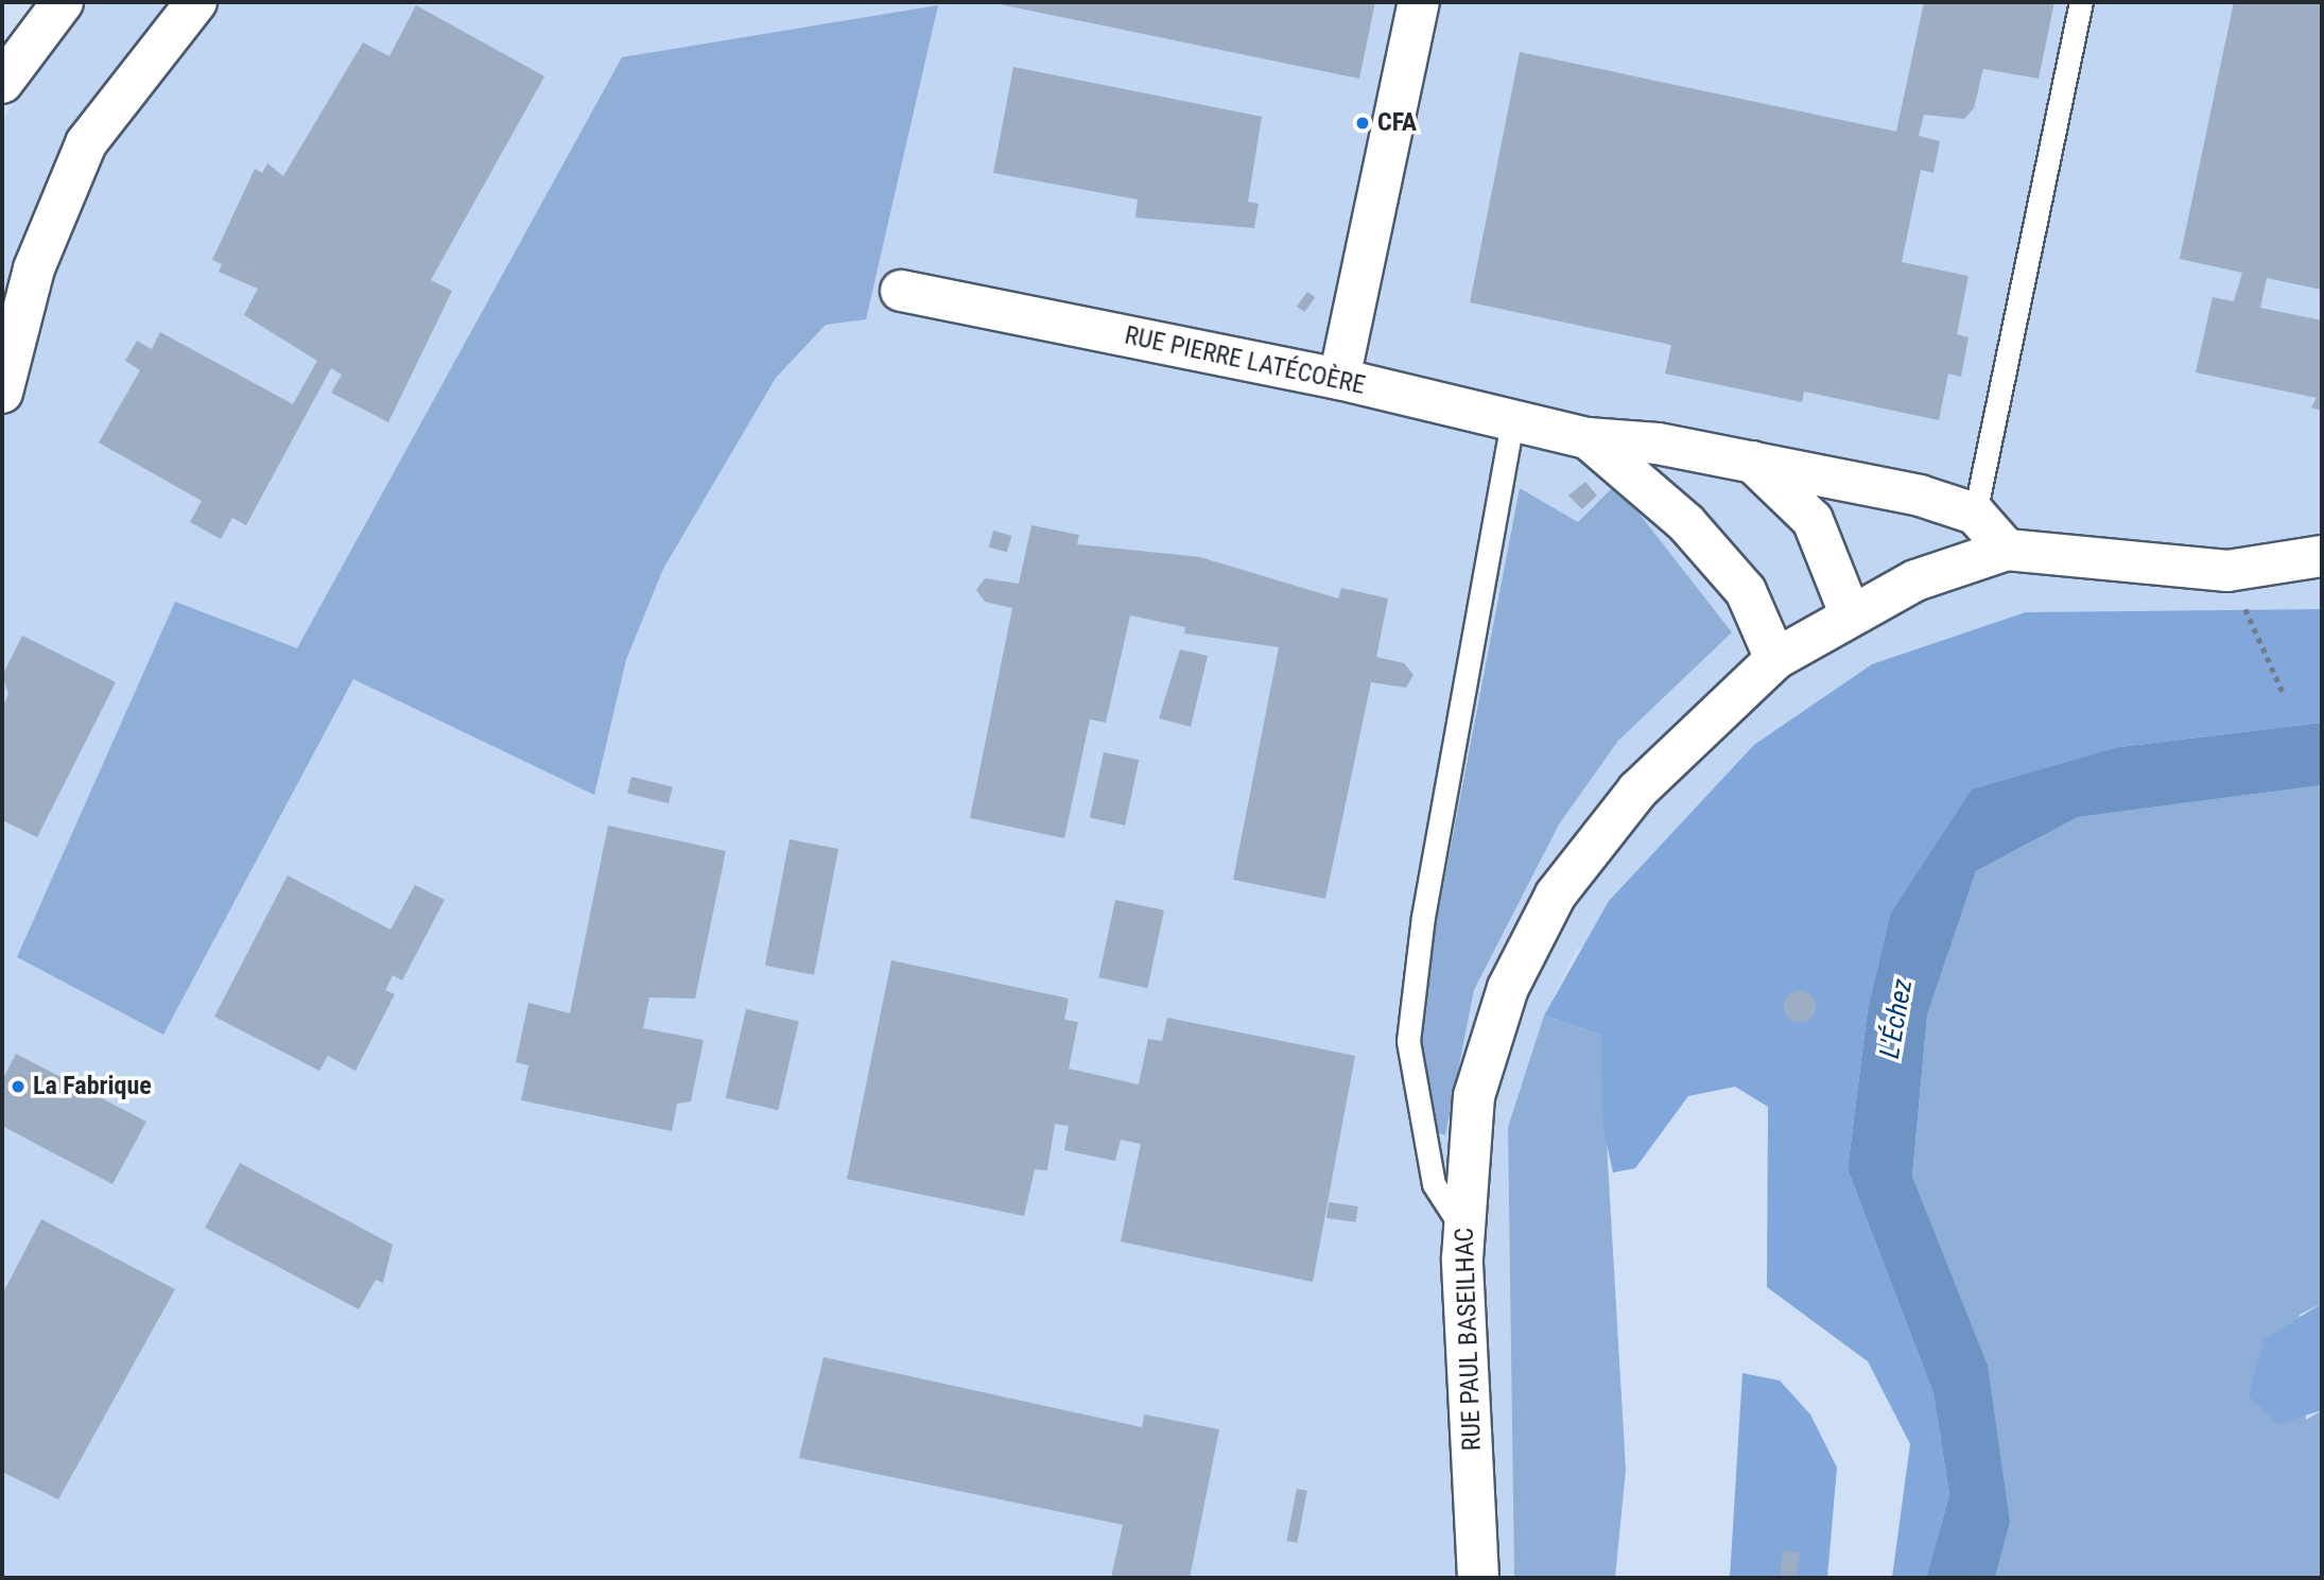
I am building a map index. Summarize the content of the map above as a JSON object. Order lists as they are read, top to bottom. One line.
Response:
{"streets":{"street":["RUE PIERRE LATÉCOÈRE","RUE PAUL BASEILHAC"]},"crossings":[["RUE PIERRE LATÉCOÈRE","RUE PAUL BASEILHAC"]],"water":["L'Échez"],"places":["CFA","La Fabrique"]}
